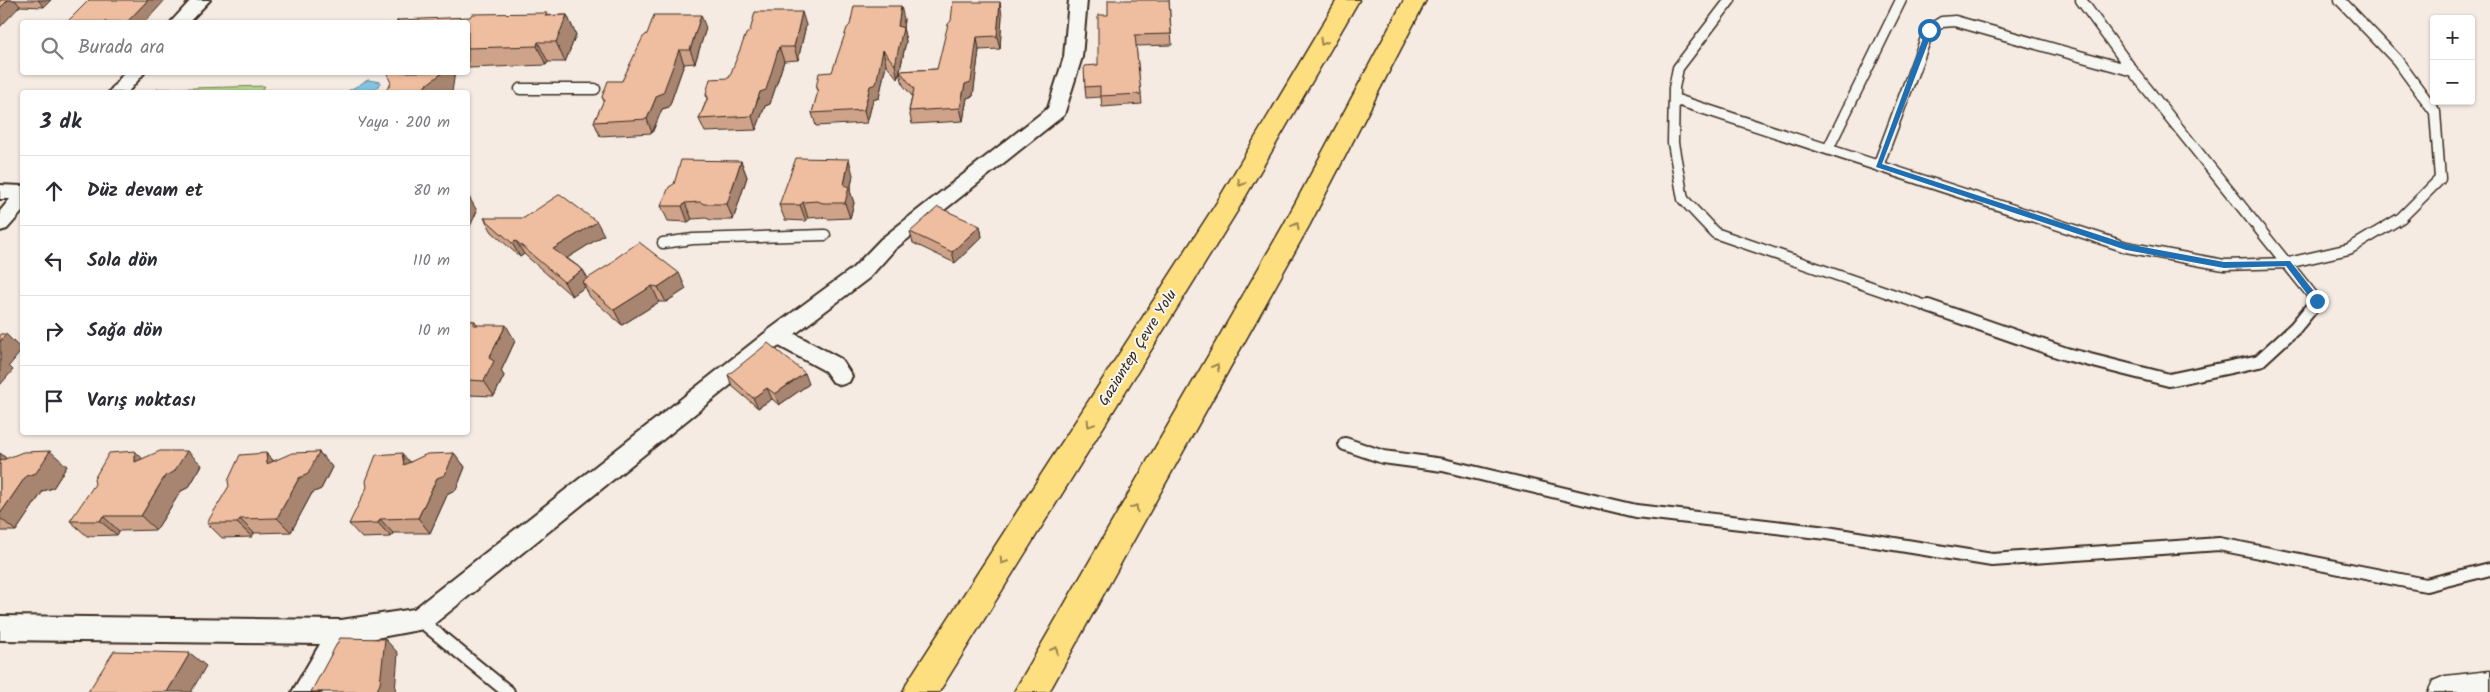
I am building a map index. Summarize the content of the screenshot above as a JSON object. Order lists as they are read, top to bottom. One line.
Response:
{"streets":{"highway":["Gaziantep Çevre Yolu"]},"page":{"map_buttons":["+","−"],"search":"Burada ara","heading":["3 dk","Yaya · 200 m"],"list":[["Düz devam et","80 m"],["Sola dön","110 m"],["Sağa dön","10 m"],"Varış noktası"]}}
